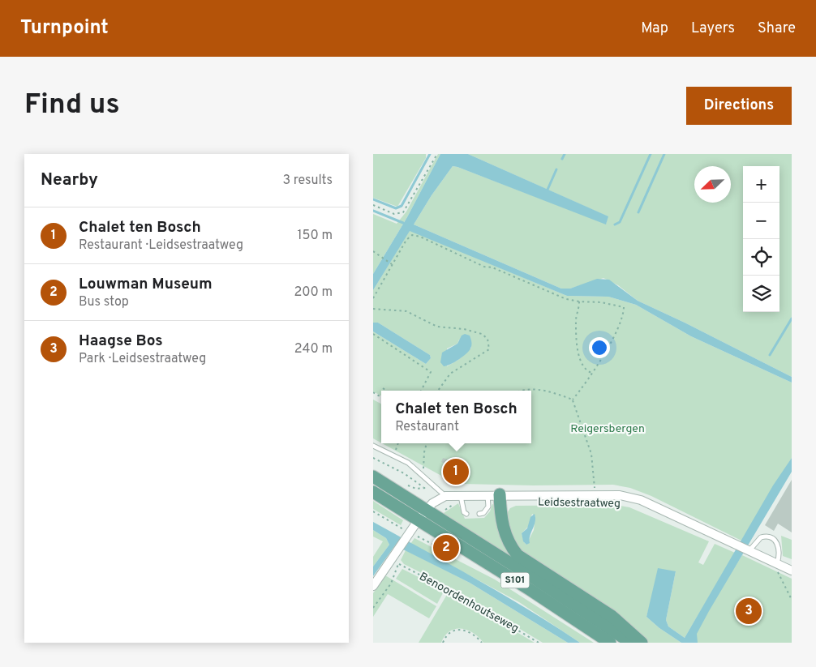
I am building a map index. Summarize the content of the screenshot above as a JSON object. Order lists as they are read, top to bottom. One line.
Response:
{"streets":{"main road":["S101"],"street":["Leidsestraatweg"],"path":["Benoordenhoutseweg"]},"parks":["Reigersbergen"],"north":"bottom left","page":{"header":"Turnpoint","nav":["Map","Layers","Share"],"buttons":"Directions","title":"Find us","heading":["Nearby","3 results"],"map_buttons":["+","−"],"list":[{"mark":"1","name":"Chalet ten Bosch","note":"Restaurant · Leidsestraatweg","value":"150 m"},{"mark":"2","name":"Louwman Museum","note":"Bus stop","value":"200 m"},{"mark":"3","name":"Haagse Bos","note":"Park · Leidsestraatweg","value":"240 m"}],"popup":["Chalet ten Bosch","Restaurant"],"pins":["1","2","3"]}}
